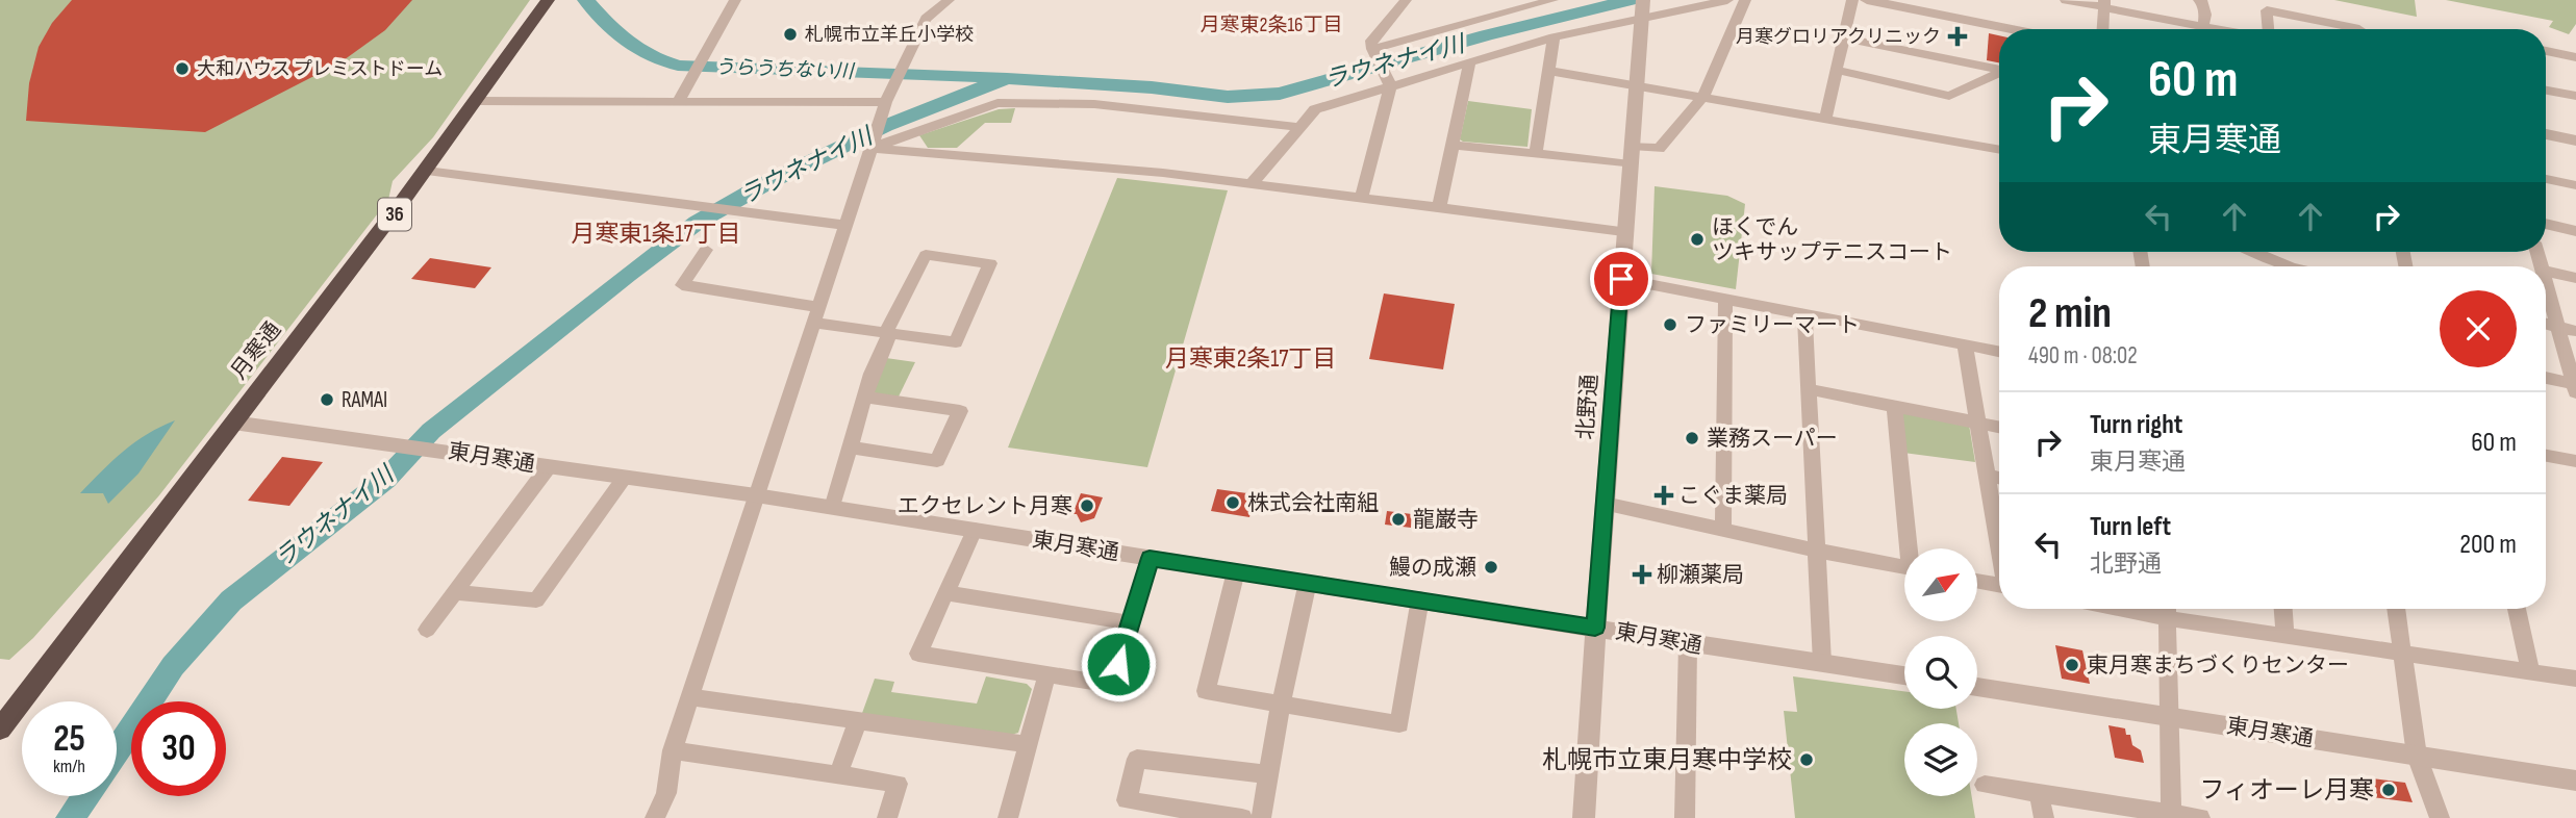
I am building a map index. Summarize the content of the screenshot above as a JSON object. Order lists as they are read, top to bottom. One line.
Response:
{"streets":{"highway":["36","月寒通"],"street":["北野通","東月寒通"]},"crossings":[["月寒通","東月寒通"],["北野通","東月寒通"]],"districts":["月寒東2条16丁目","月寒東1条17丁目","月寒東2条17丁目"],"water":["ラウネナイ川","うらうちない川"],"places":{"other":["札幌市立羊丘小学校","大和ハウス プレミストドーム","ほくでん ツキサップテニスコート","ファミリーマート","RAMAI","業務スーパー","株式会社南組","エクセレント月寒","龍巌寺","鰻の成瀬","東月寒まちづくりセンター","札幌市立東月寒中学校","フィオーレ月寒"],"health":["月寒グロリアクリニック","こぐま薬局","柳瀬薬局"]},"north":"top right","page":{"turn":["60 m","東月寒通"],"heading":["2 min","490 m · 08:02"],"list":[{"name":"Turn right","note":"東月寒通","value":"60 m"},{"name":"Turn left","note":"北野通","value":"200 m"}],"speed":"25 km/h","limit":"30"}}
